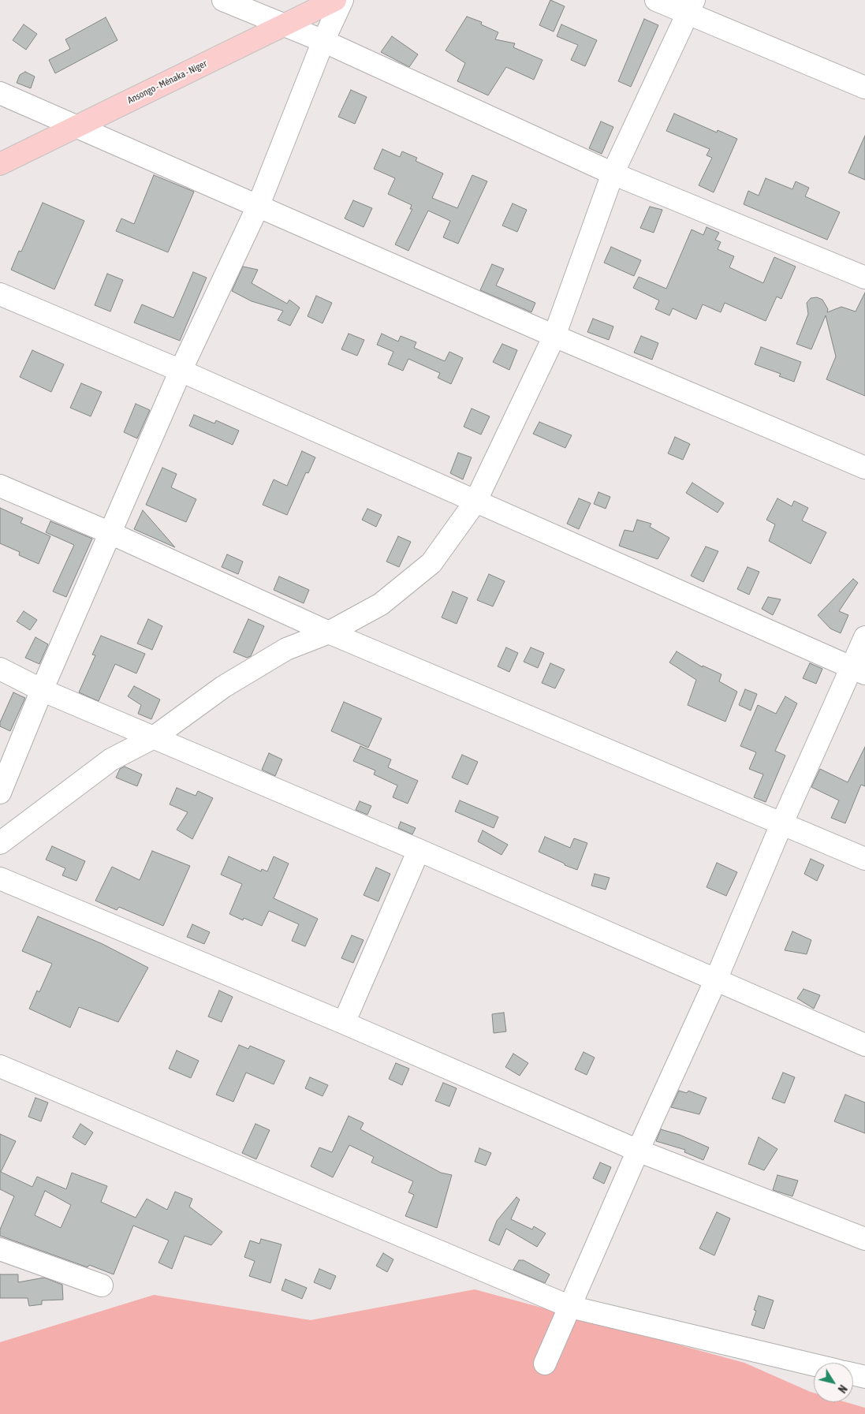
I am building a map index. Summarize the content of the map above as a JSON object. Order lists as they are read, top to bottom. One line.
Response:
{"streets":{"main road":["Ansongo - Ménaka - Niger"]},"north":"bottom right"}
